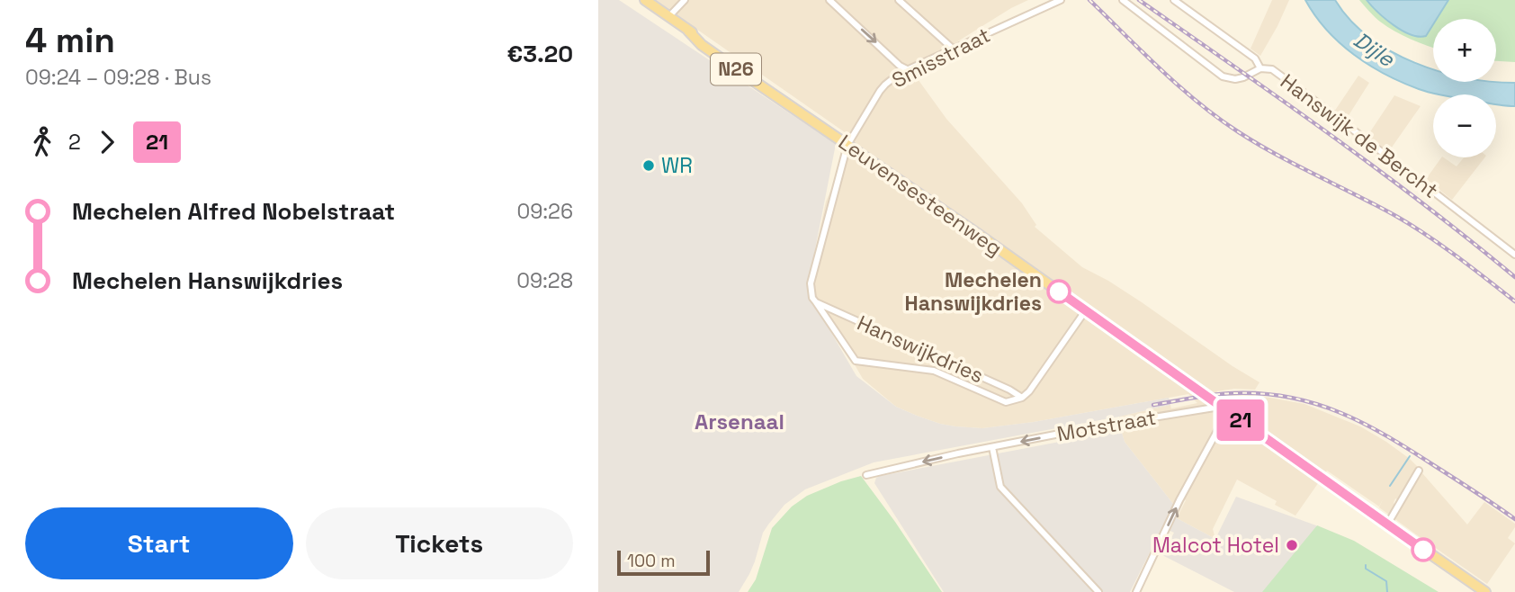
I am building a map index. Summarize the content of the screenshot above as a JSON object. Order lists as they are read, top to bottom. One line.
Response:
{"streets":{"main road":["N26","Leuvensesteenweg"],"street":["Smisstraat","Hanswijk de Bercht","Hanswijkdries","Motstraat"]},"crossings":[["Smisstraat","Leuvensesteenweg"],["Smisstraat","Hanswijkdries"],["Leuvensesteenweg","Hanswijkdries"],["Leuvensesteenweg","Motstraat"]],"one_way":["Motstraat"],"districts":["Arsenaal"],"water":["Dijle"],"places":["WR","Mechelen Hanswijkdries","Malcot Hotel"],"lines":["bus line 21"],"scale_bar":"100 m","page":{"heading":["4 min","09:24 – 09:28 · Bus","€3.20"],"on_map":"21","map_buttons":["+","−"],"legs":["2","21"],"list":[{"name":"Mechelen Alfred Nobelstraat","value":"09:26"},{"name":"Mechelen Hanswijkdries","value":"09:28"}],"buttons":["Start","Tickets"],"scale":"100 m"}}
